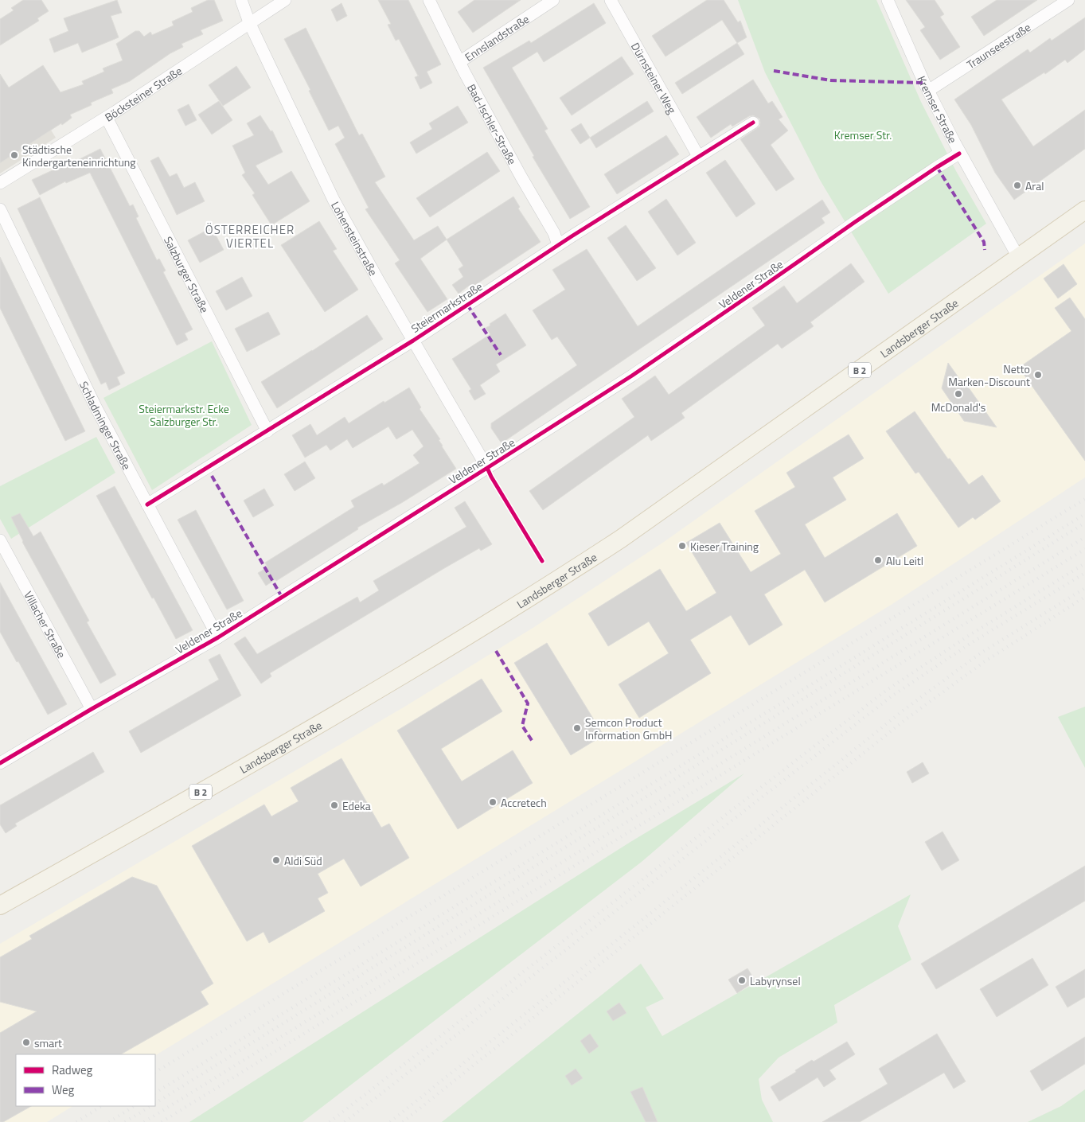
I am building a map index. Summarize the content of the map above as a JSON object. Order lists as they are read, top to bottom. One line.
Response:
{"streets":{"main road":["Landsberger Straße","B 2"],"street":["Ennslandstraße","Traunseestraße","Dürnsteiner Weg","Böcksteiner Straße","Kremser Straße","Bad-Ischler-Straße","Lohensteinstraße","Salzburger Straße","Veldener Straße","Steiermarkstraße","Schladminger Straße","Villacher Straße"]},"crossings":[["Ennslandstraße","Bad-Ischler-Straße"],["Traunseestraße","Kremser Straße"],["Dürnsteiner Weg","Steiermarkstraße"],["Böcksteiner Straße","Lohensteinstraße"],["Böcksteiner Straße","Salzburger Straße"],["Kremser Straße","Veldener Straße"],["Kremser Straße","Landsberger Straße"],["Bad-Ischler-Straße","Steiermarkstraße"],["Lohensteinstraße","Veldener Straße"],["Lohensteinstraße","Steiermarkstraße"],["Salzburger Straße","Steiermarkstraße"],["Veldener Straße","Schladminger Straße"],["Veldener Straße","Villacher Straße"],["Steiermarkstraße","Schladminger Straße"]],"districts":["ÖSTERREICHER VIERTEL"],"parks":["Kremser Str.","Steiermarkstr. Ecke Salzburger Str."],"places":["Städtische Kindergarteneinrichtung","Aral","Netto Marken-Discount","McDonald's","Kieser Training","Alu Leitl","Semcon Product Information GmbH","Accretech","Edeka","Aldi Süd","Labyrynsel","smart"],"legend":["Radweg","Weg"]}
